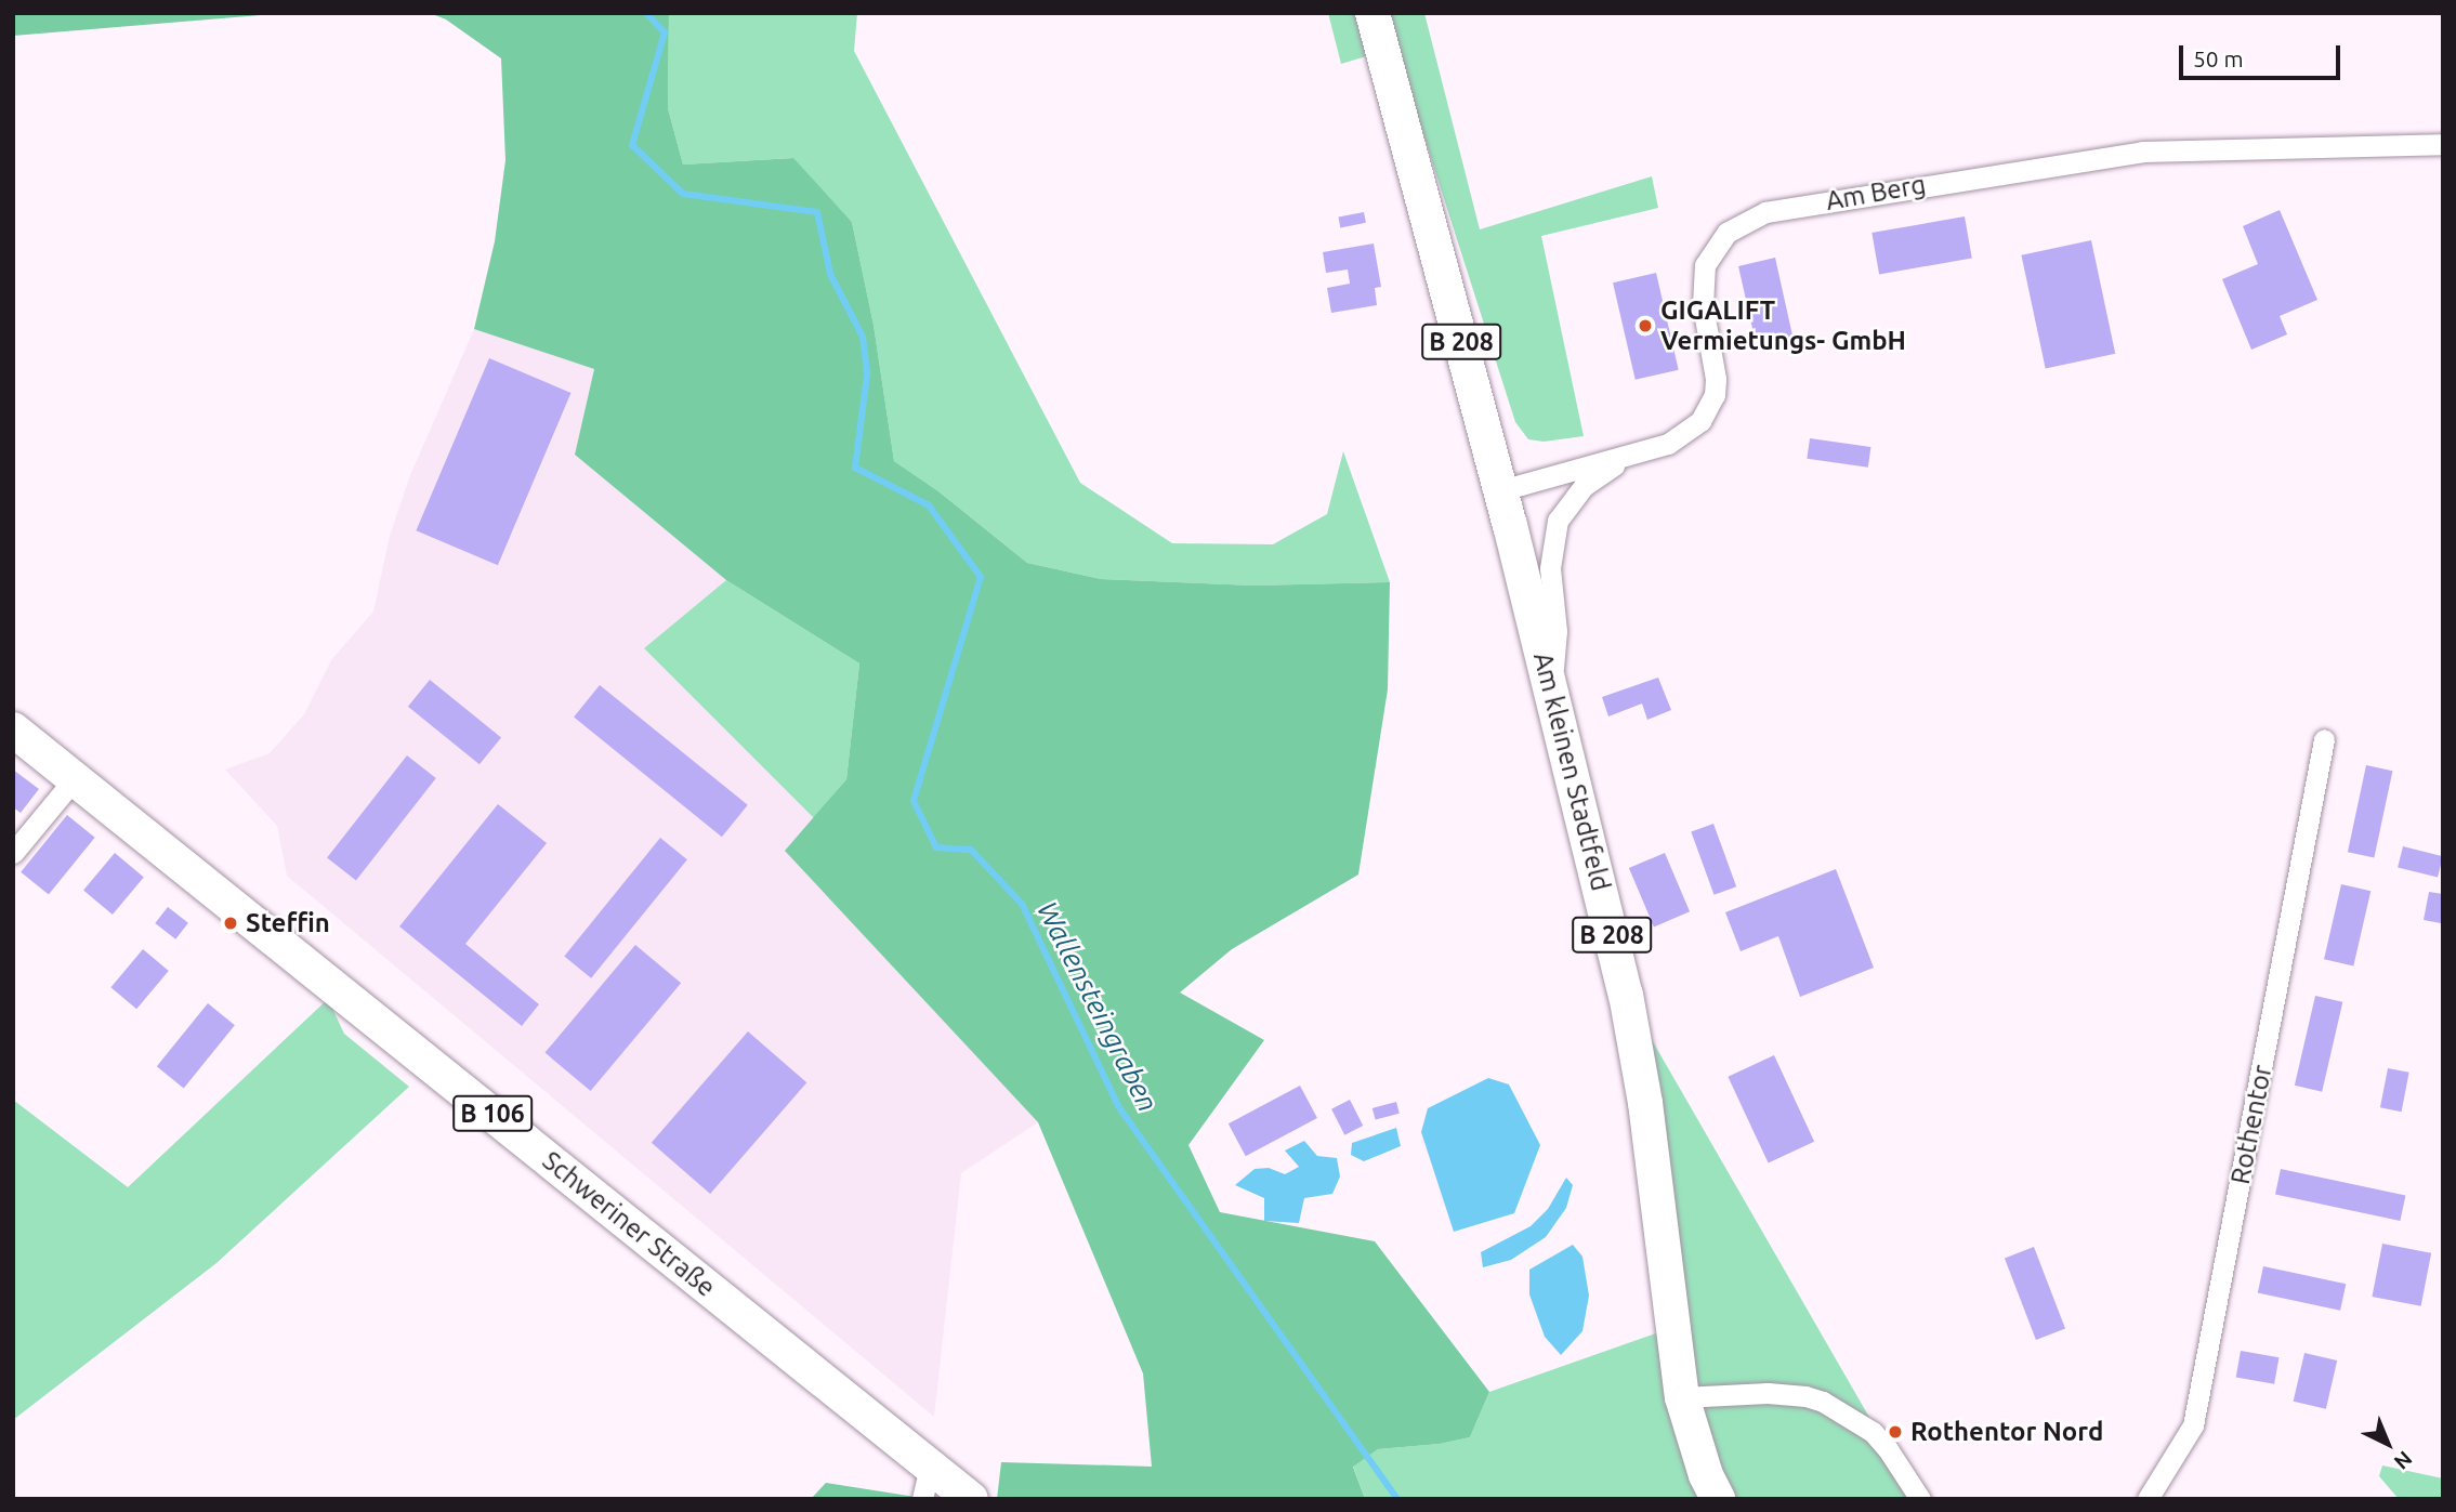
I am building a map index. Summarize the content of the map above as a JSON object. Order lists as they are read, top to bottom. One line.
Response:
{"streets":{"main road":["B 208","Am kleinen Stadtfeld","B 106","Schweriner Straße"],"street":["Am Berg","Rothentor"]},"crossings":[["Am Berg","Am kleinen Stadtfeld"]],"water":["Wallensteingraben"],"places":["GIGALIFT Vermietungs- GmbH","Steffin","Rothentor Nord"],"scale_bar":"50 m","north":"bottom right"}
